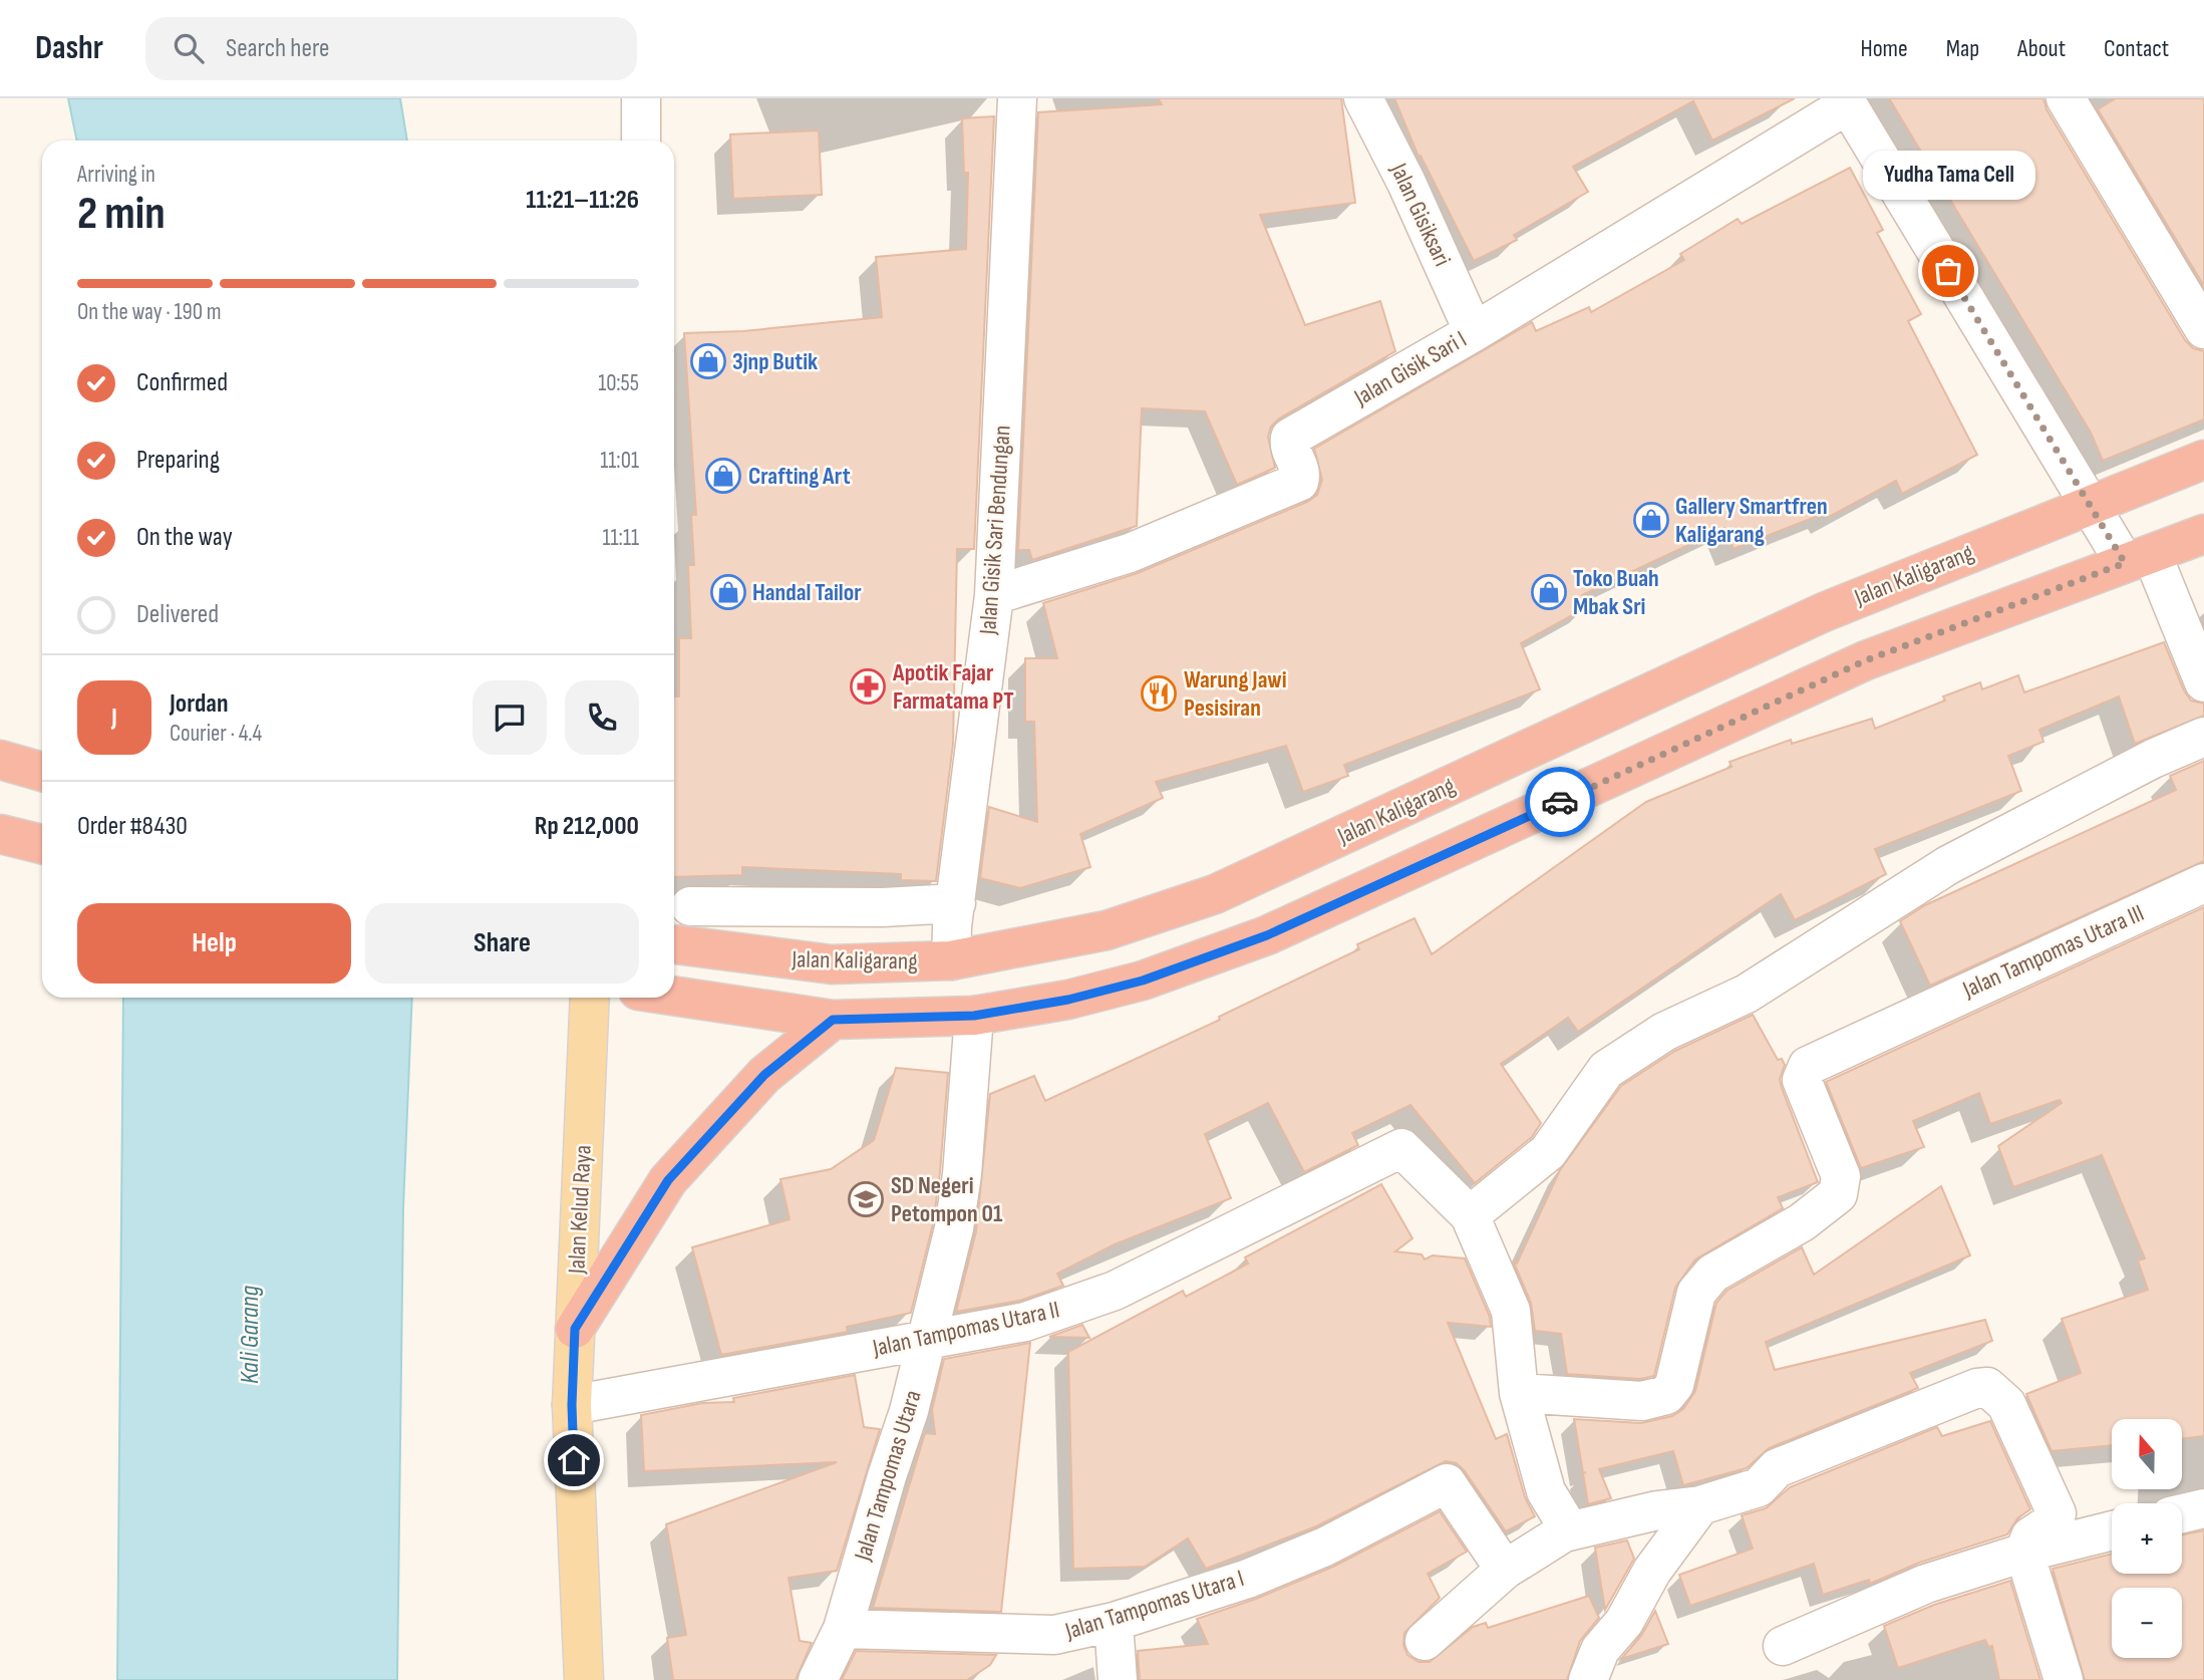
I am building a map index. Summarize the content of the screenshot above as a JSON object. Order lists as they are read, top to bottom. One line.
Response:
{"streets":{"highway":["Jalan Kaligarang"],"main road":["Jalan Kelud Raya"],"street":["Jalan Gisiksari","Jalan Gisik Sari I","Jalan Gisik Sari Bendungan","Jalan Tampomas Utara III","Jalan Tampomas Utara II","Jalan Tampomas Utara","Jalan Tampomas Utara I"]},"crossings":[["Jalan Gisiksari","Jalan Gisik Sari I"],["Jalan Gisik Sari I","Jalan Gisik Sari Bendungan"],["Jalan Gisik Sari Bendungan","Jalan Kaligarang"],["Jalan Kelud Raya","Jalan Tampomas Utara II"],["Jalan Tampomas Utara II","Jalan Tampomas Utara"],["Jalan Tampomas Utara","Jalan Tampomas Utara I"]],"water":["Kali Garang"],"places":{"other":["Yudha Tama Cell"],"shop":["3jnp Butik","Crafting Art","Gallery Smartfren Kaligarang","Handal Tailor","Toko Buah Mbak Sri"],"pharmacy":["Apotik Fajar Farmatama PT"],"restaurant":["Warung Jawi Pesisiran"],"school or university":["SD Negeri Petompon 01"]},"north":"top","page":{"header":"Dashr","search":"Search here","nav":["Home","Map","About","Contact"],"heading":["2 min","Arriving in","11:21–11:26"],"panel":["Jordan","Courier · 4.4","Order #8430","Rp 212,000"],"bubble":"Yudha Tama Cell","bar":"On the way · 190 m","list":[["Confirmed","10:55"],["Preparing","11:01"],["On the way","11:11"],"Delivered"],"round":"J","buttons":["Help","Share"],"map_buttons":["+","−"]}}
